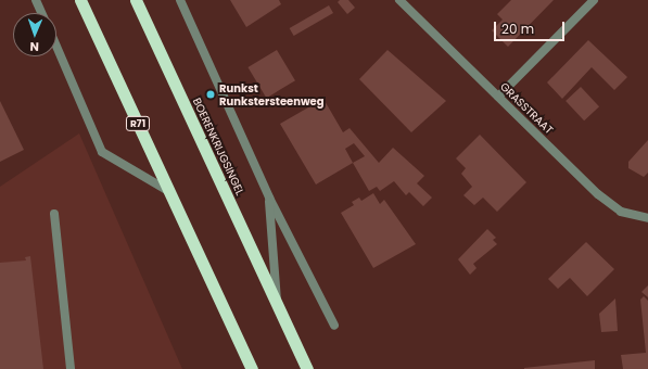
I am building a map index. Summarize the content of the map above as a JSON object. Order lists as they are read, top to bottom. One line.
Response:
{"streets":{"highway":["R71","BOERENKRIJGSINGEL"],"street":["GRASSTRAAT"]},"places":["Runkst Runkstersteenweg"],"scale_bar":"20 m","north":"bottom"}
